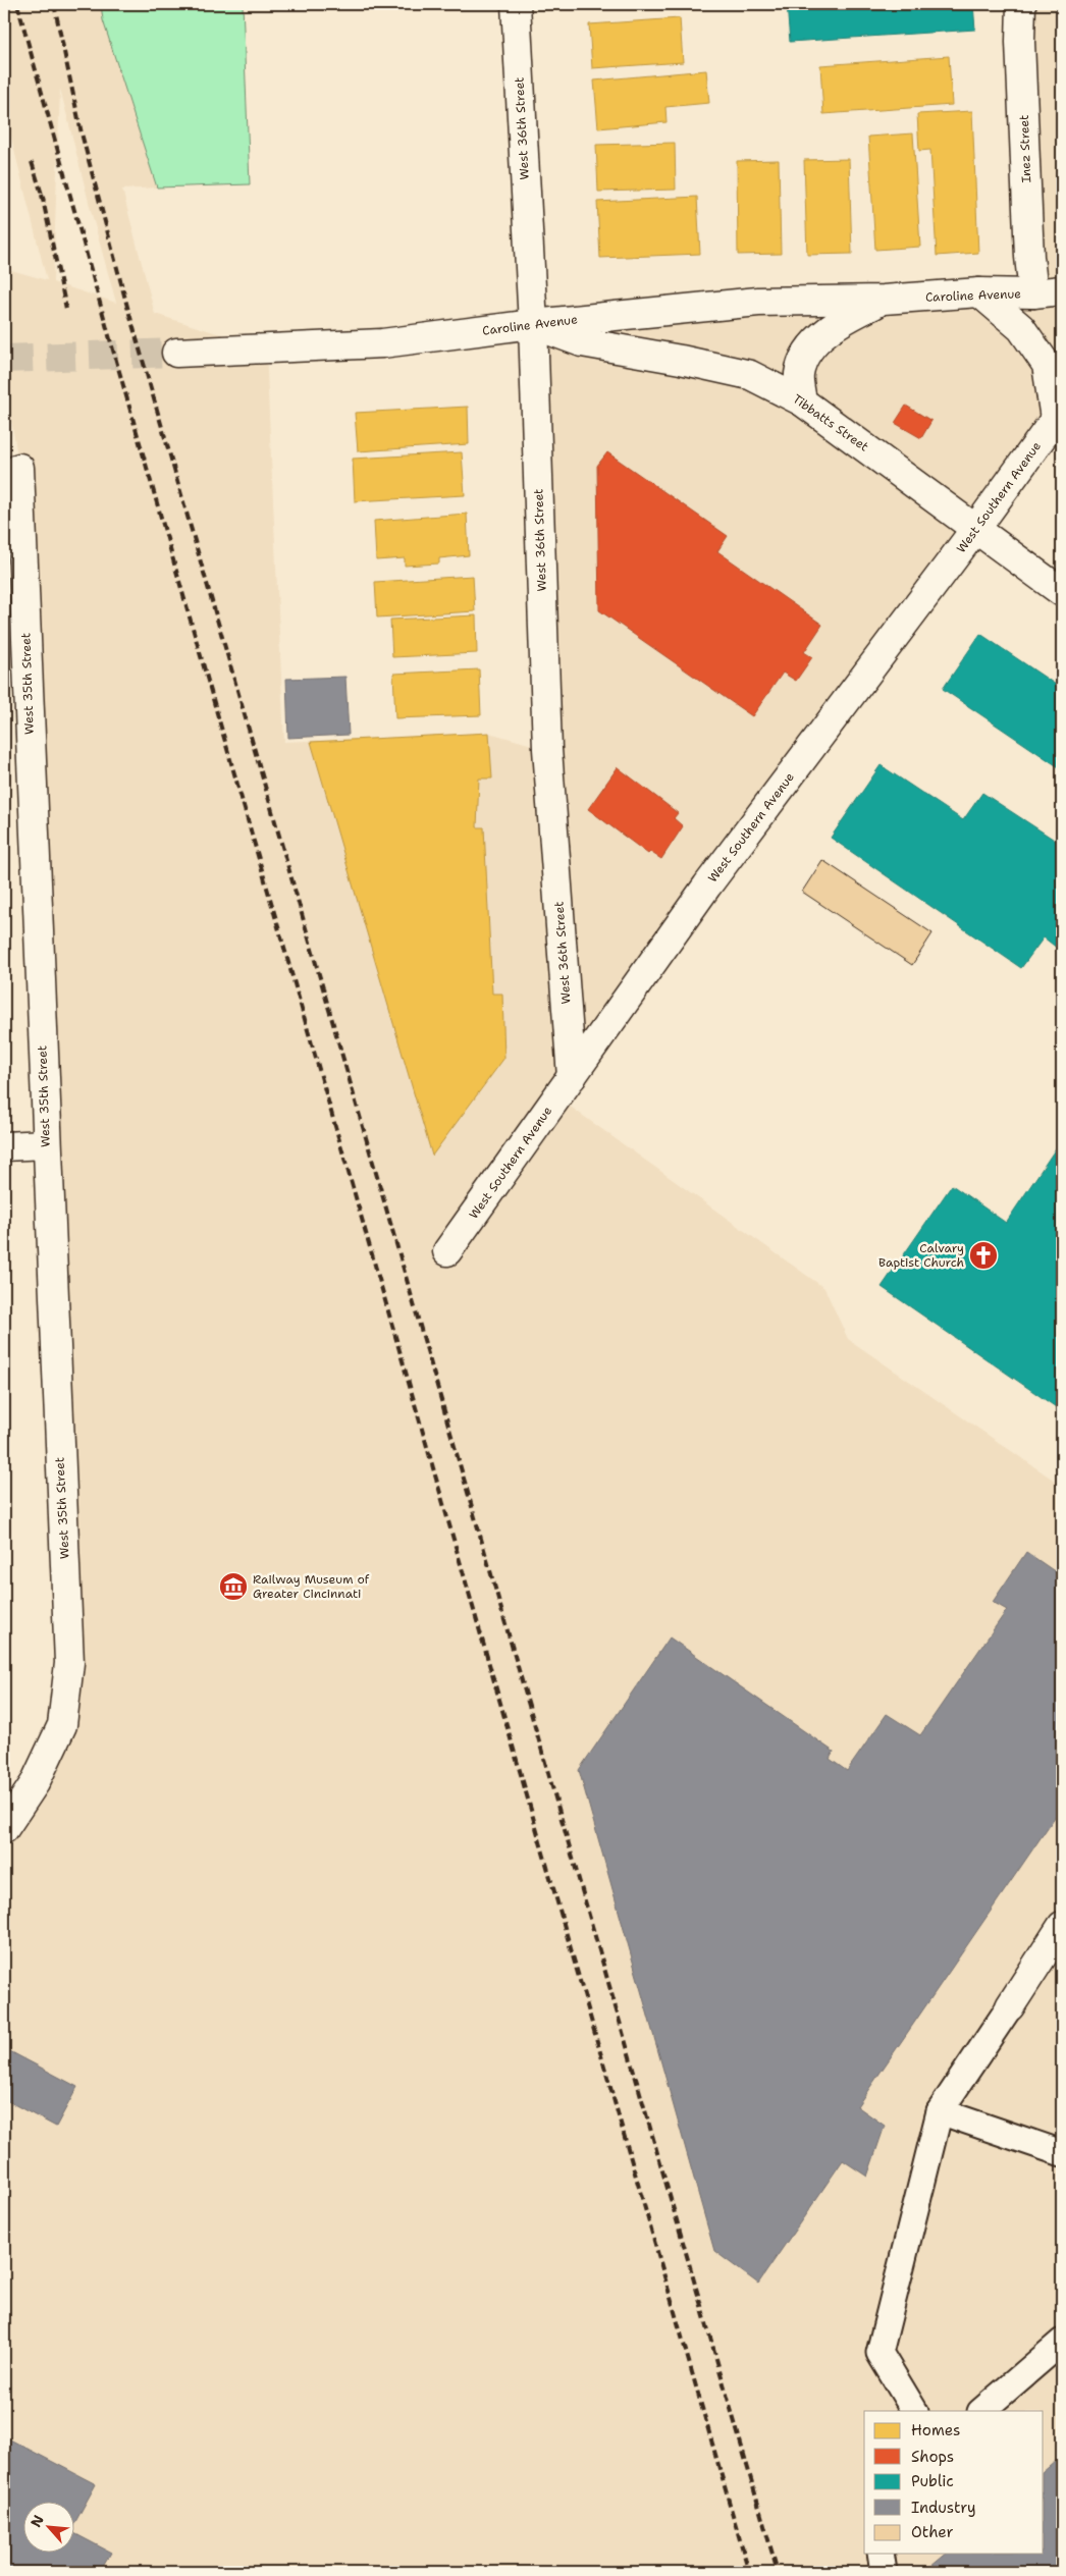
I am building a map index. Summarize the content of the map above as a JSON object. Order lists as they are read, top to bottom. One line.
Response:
{"streets":{"street":["West 36th Street","Inez Street","Caroline Avenue","Tibbatts Street","West Southern Avenue","West 35th Street"]},"crossings":[["West 36th Street","Caroline Avenue"],["West 36th Street","Tibbatts Street"],["West 36th Street","West Southern Avenue"],["Inez Street","Caroline Avenue"],["Caroline Avenue","Tibbatts Street"],["Tibbatts Street","West Southern Avenue"]],"places":{"church":["Calvary Baptist Church"],"museum":["Railway Museum of Greater Cincinnati"]},"legend":["Homes","Shops","Public","Industry","Other"],"north":"top left"}
